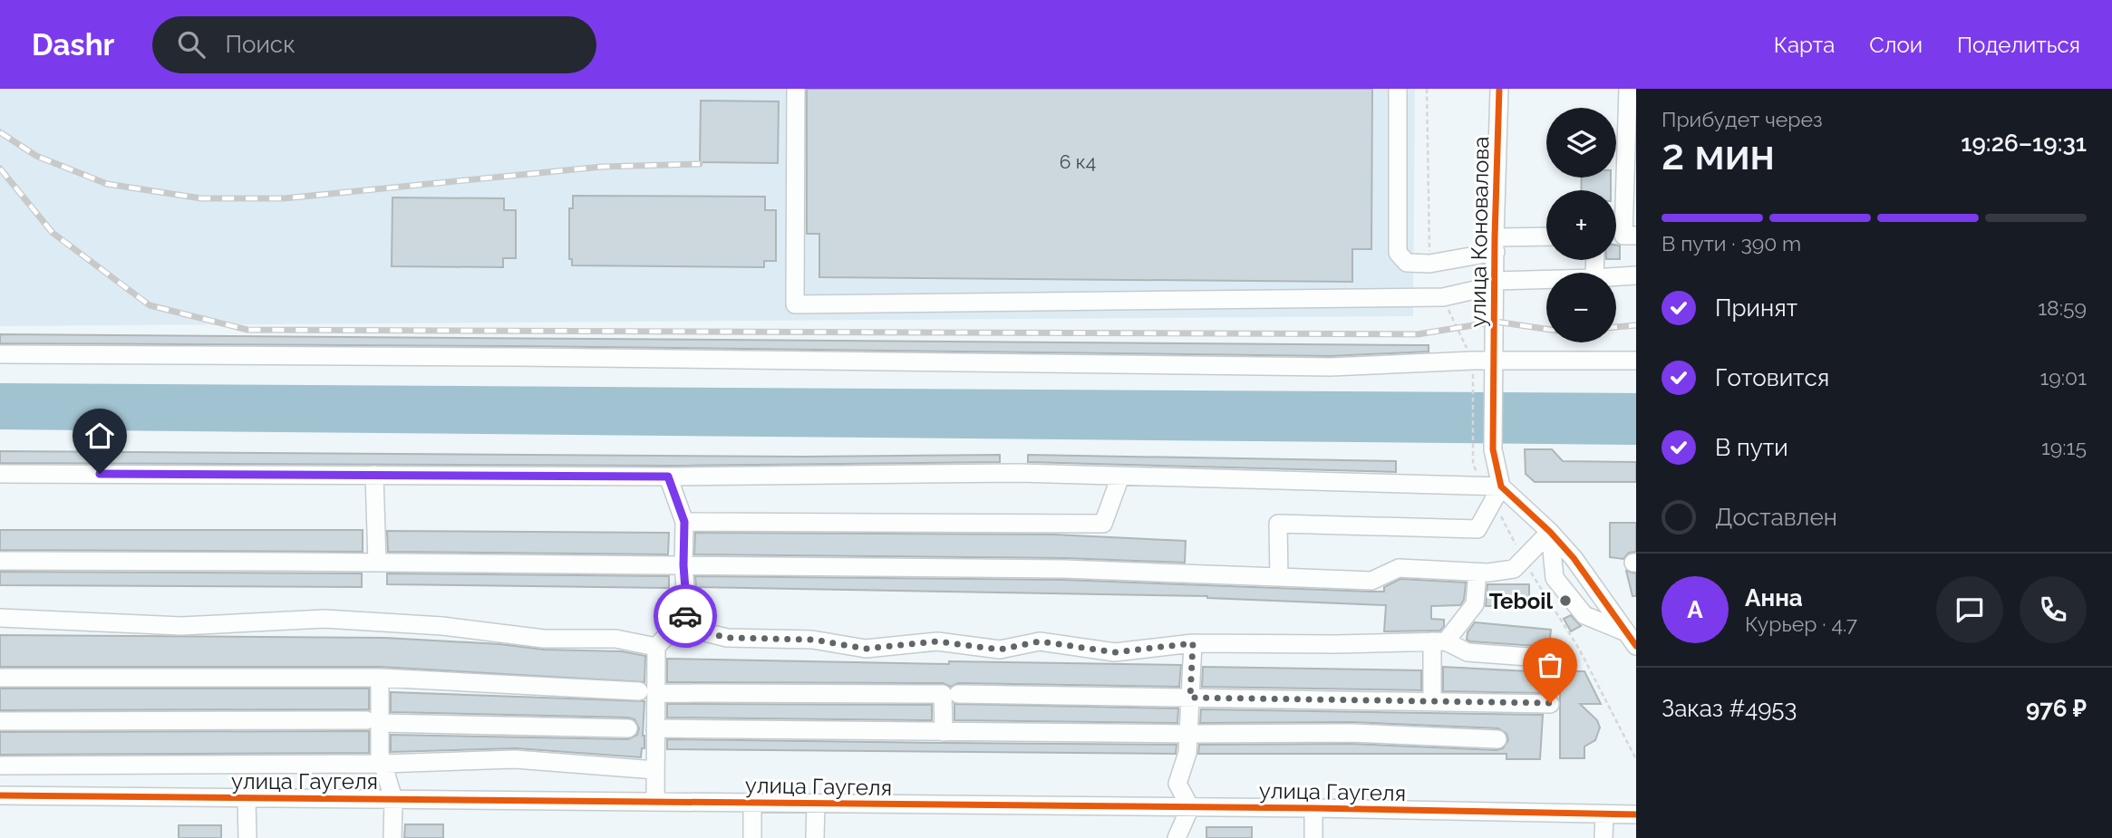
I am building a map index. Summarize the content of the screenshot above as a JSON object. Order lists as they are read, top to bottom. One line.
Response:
{"streets":{"street":["улица Коновалова","улица Гаугеля"]},"places":["Teboil"],"house_numbers":["6 к4"],"page":{"header":"Dashr","search":"Поиск","nav":["Карта","Слои","Поделиться"],"heading":["2 мин","Прибудет через","19:26–19:31"],"panel":["Анна","Курьер · 4.7","Заказ #4953","976 ₽"],"map_buttons":["+","−"],"bar":"В пути · 390 m","list":[["Принят","18:59"],["Готовится","19:01"],["В пути","19:15"],"Доставлен"],"round":"А"}}
